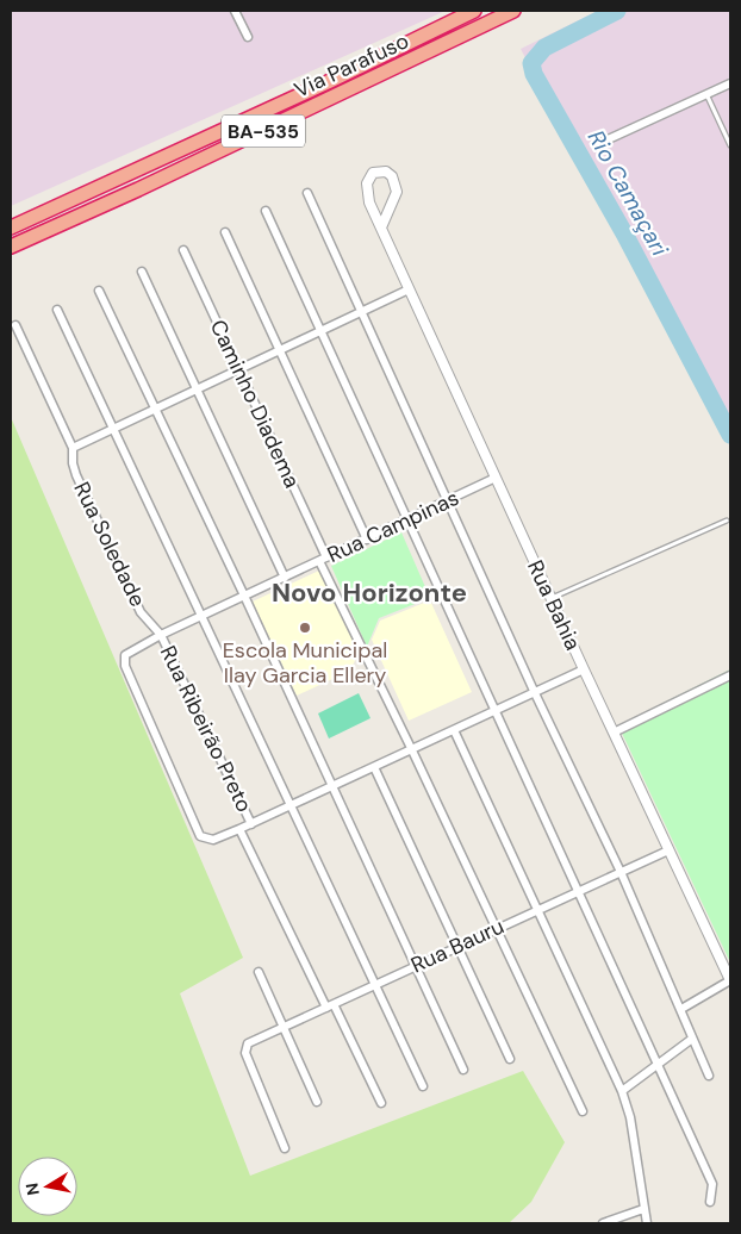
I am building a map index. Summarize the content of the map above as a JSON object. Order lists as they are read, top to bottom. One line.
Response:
{"streets":{"highway":["Via Parafuso","BA-535"],"street":["Caminho Diadema","Rua Campinas","Rua Soledade","Rua Bahia","Rua Ribeirão Preto","Rua Bauru"]},"crossings":[["Caminho Diadema","Rua Campinas"],["Caminho Diadema","Rua Bauru"],["Rua Campinas","Rua Soledade"],["Rua Campinas","Rua Bahia"],["Rua Campinas","Rua Ribeirão Preto"],["Rua Soledade","Rua Ribeirão Preto"],["Rua Bahia","Rua Bauru"]],"districts":["Novo Horizonte"],"water":["Rio Camaçari"],"places":["Escola Municipal Ilay Garcia Ellery"],"north":"left"}
